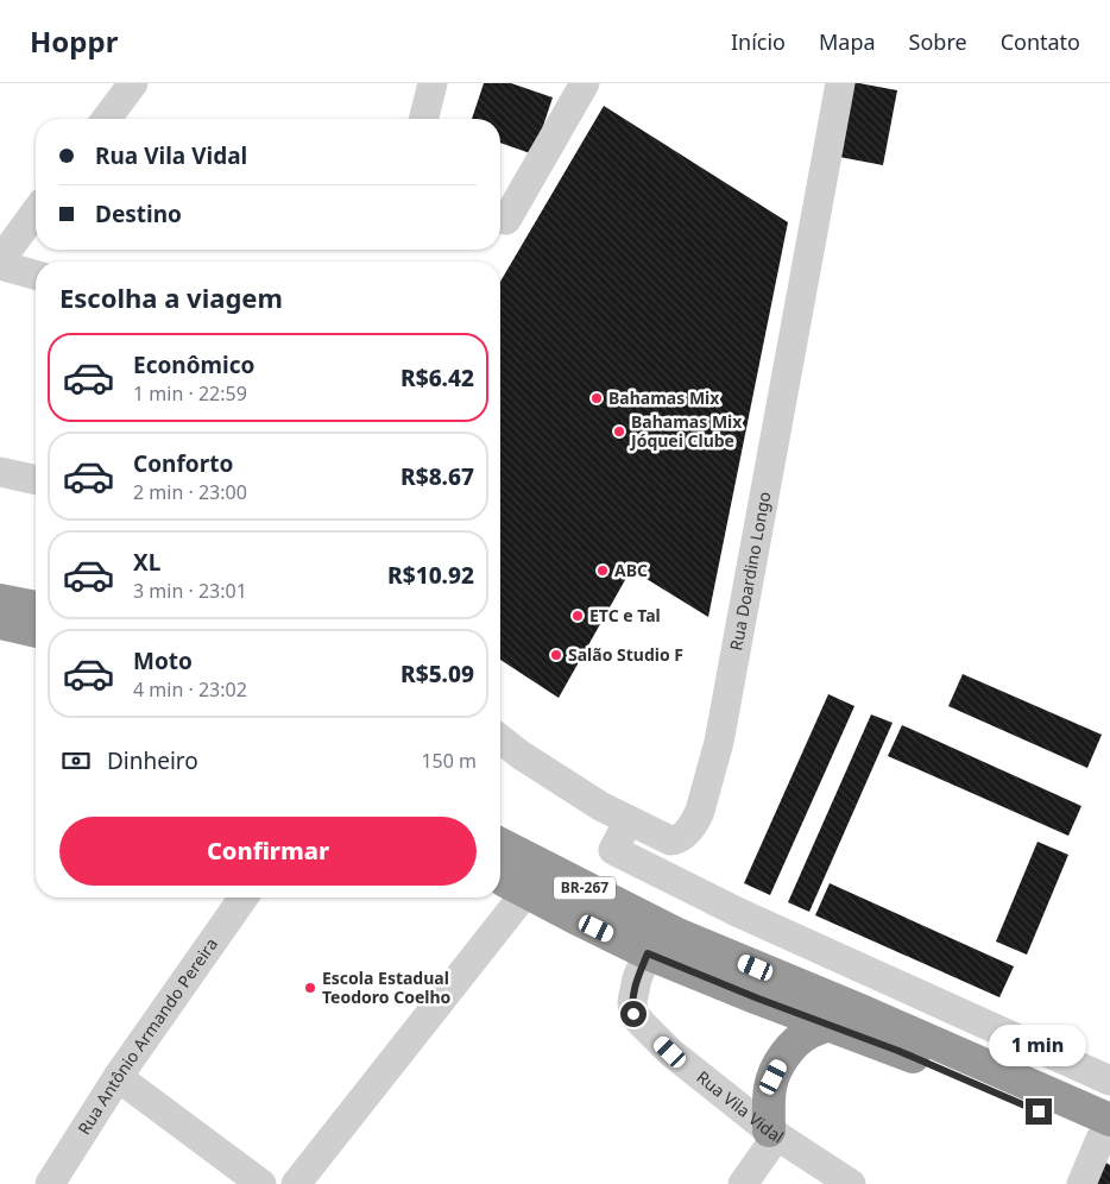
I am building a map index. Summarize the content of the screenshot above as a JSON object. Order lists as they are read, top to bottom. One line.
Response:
{"streets":{"highway":["BR-267"],"street":["Rua Doardino Longo","Rua Antônio Armando Pereira","Rua Vila Vidal"]},"crossings":[["BR-267","Rua Vila Vidal"]],"places":["Bahamas Mix","Bahamas Mix Jóquei Clube","ABC","ETC e Tal","Salão Studio F","Escola Estadual Teodoro Coelho"],"page":{"header":"Hoppr","nav":["Início","Mapa","Sobre","Contato"],"banner":["Rua Vila Vidal","Destino"],"heading":"Escolha a viagem","list":[{"name":"Econômico","note":"1 min · 22:59","value":"R$6.42"},{"name":"Conforto","note":"2 min · 23:00","value":"R$8.67"},{"name":"XL","note":"3 min · 23:01","value":"R$10.92"},{"name":"Moto","note":"4 min · 23:02","value":"R$5.09"}],"pay":["Dinheiro","150 m"],"buttons":"Confirmar","bubble":"1 min"}}
